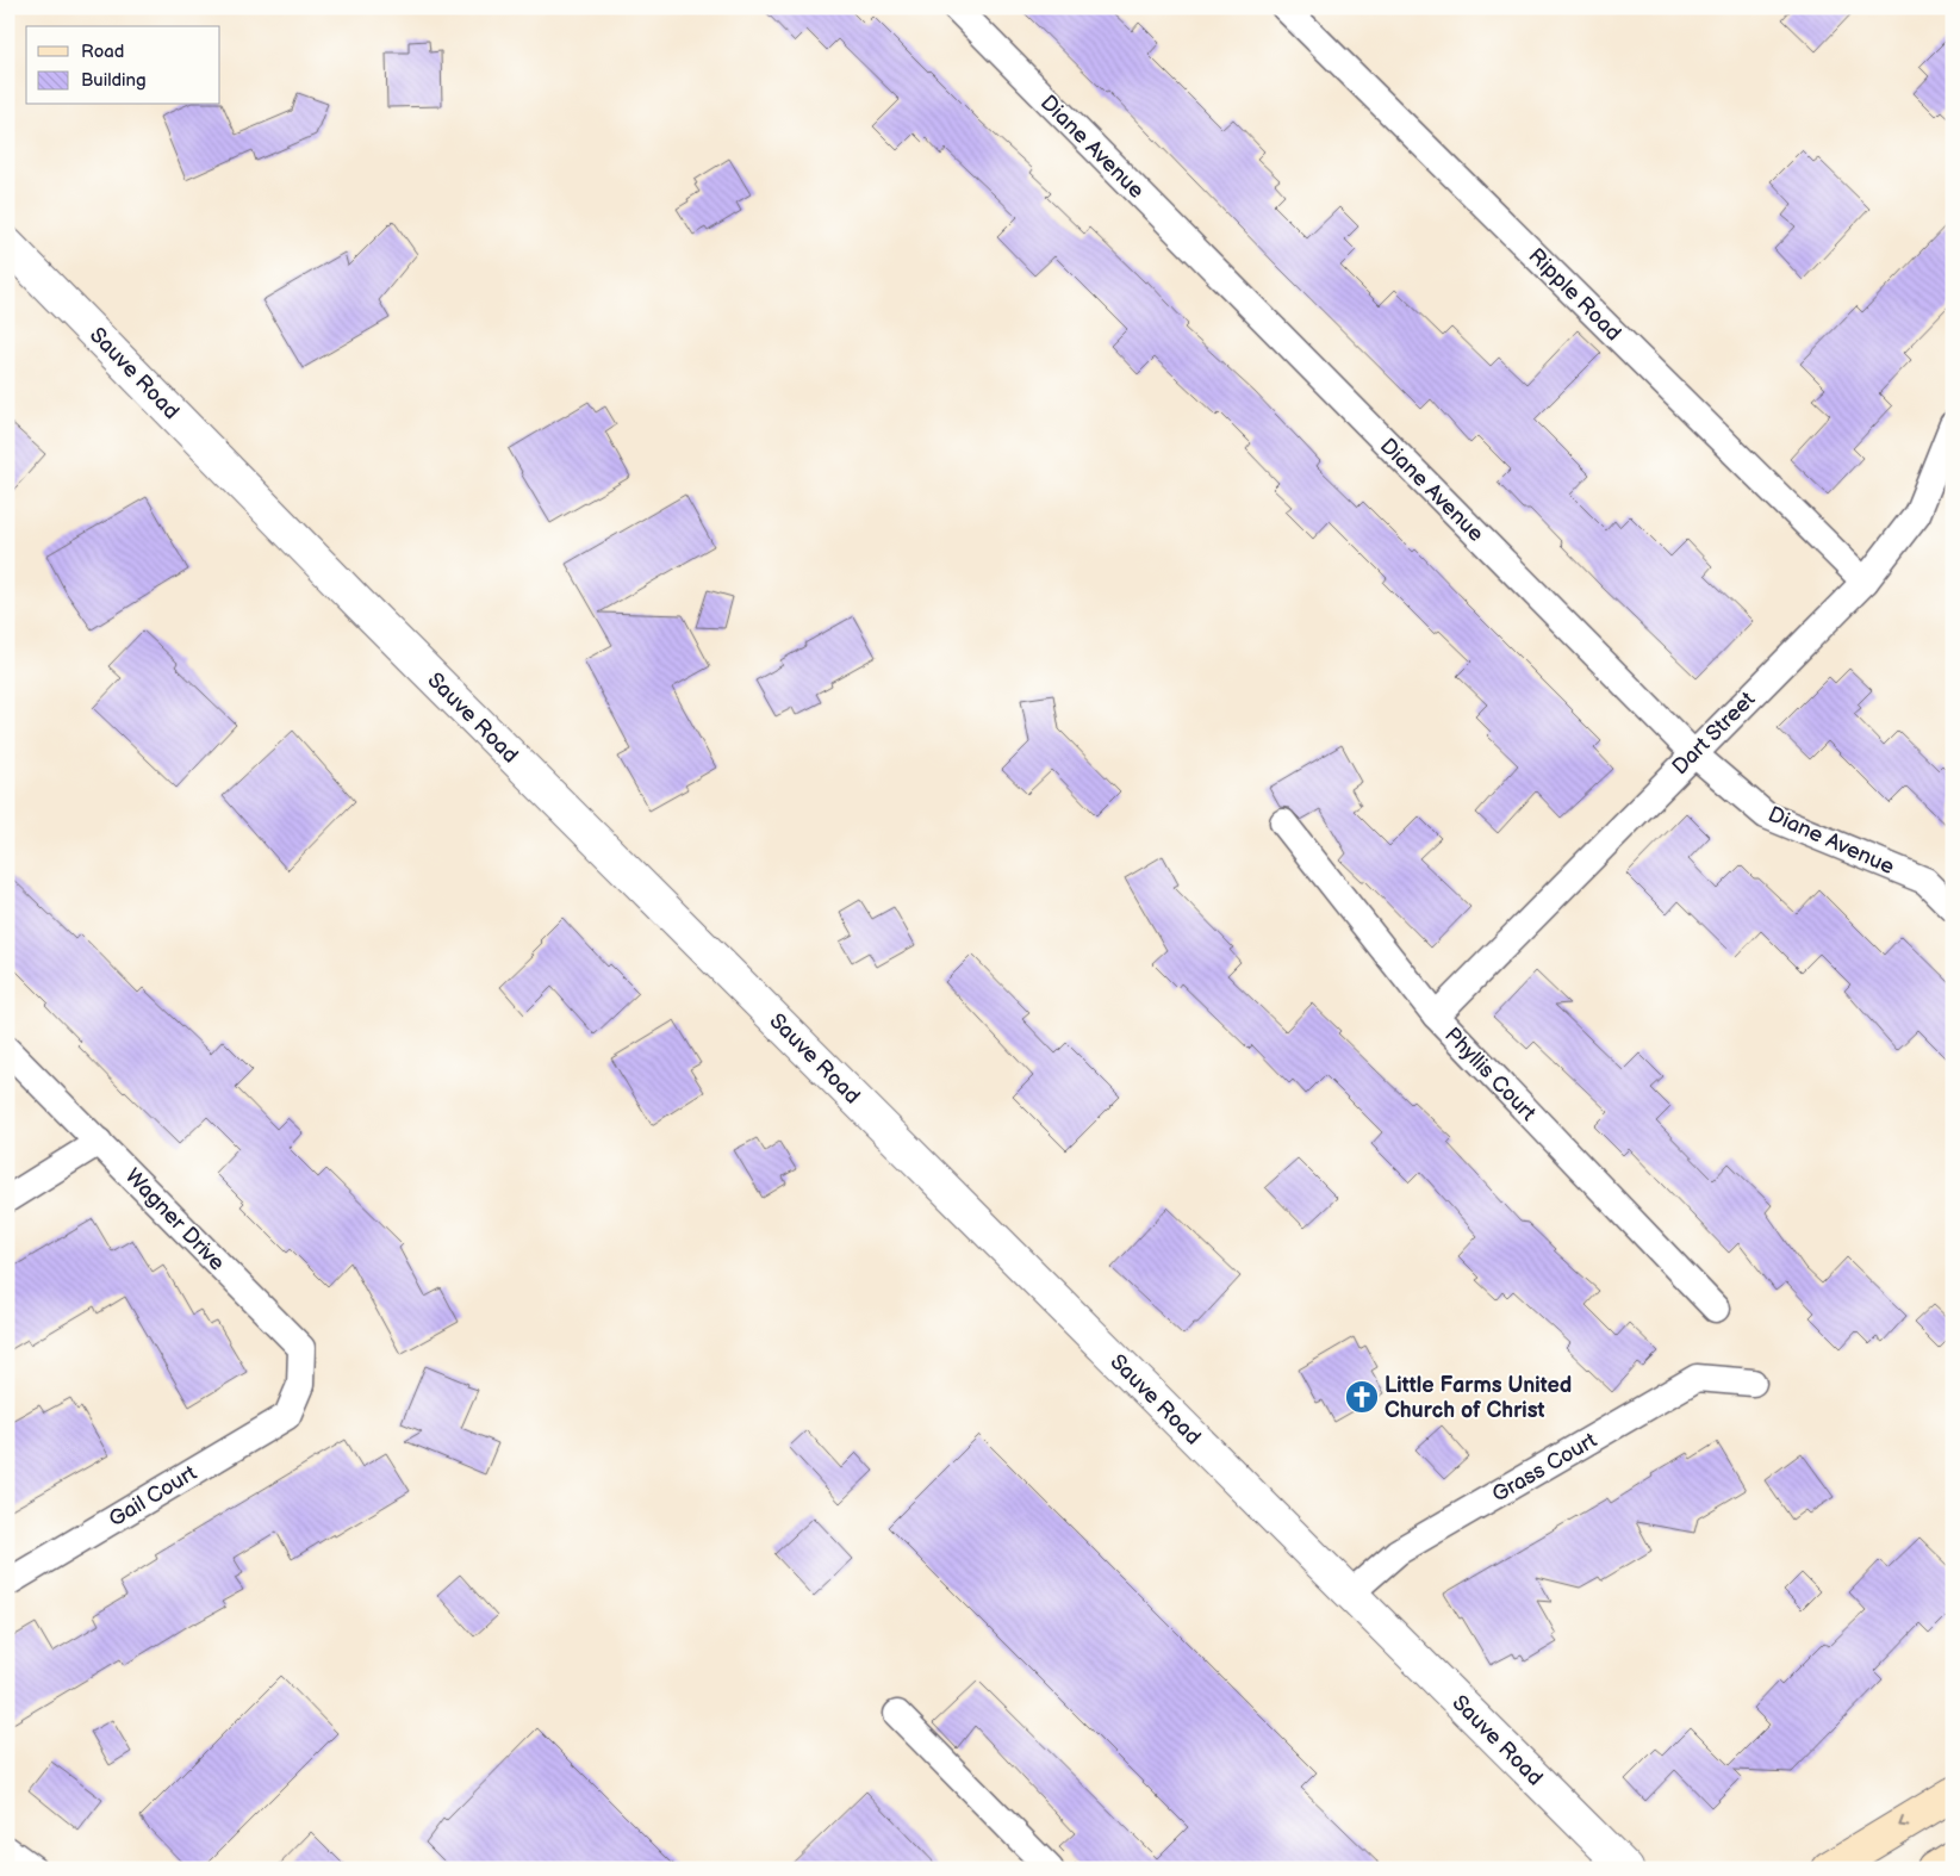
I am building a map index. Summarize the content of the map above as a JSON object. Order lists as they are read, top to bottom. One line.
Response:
{"streets":{"street":["Diane Avenue","Ripple Road","Sauve Road","Dart Street","Phyllis Court","Wagner Drive","Grass Court","Gail Court"]},"crossings":[["Diane Avenue","Dart Street"],["Ripple Road","Dart Street"],["Sauve Road","Grass Court"],["Dart Street","Phyllis Court"],["Wagner Drive","Gail Court"]],"places":{"church":["Little Farms United Church of Christ"]},"legend":["Road","Building"]}
